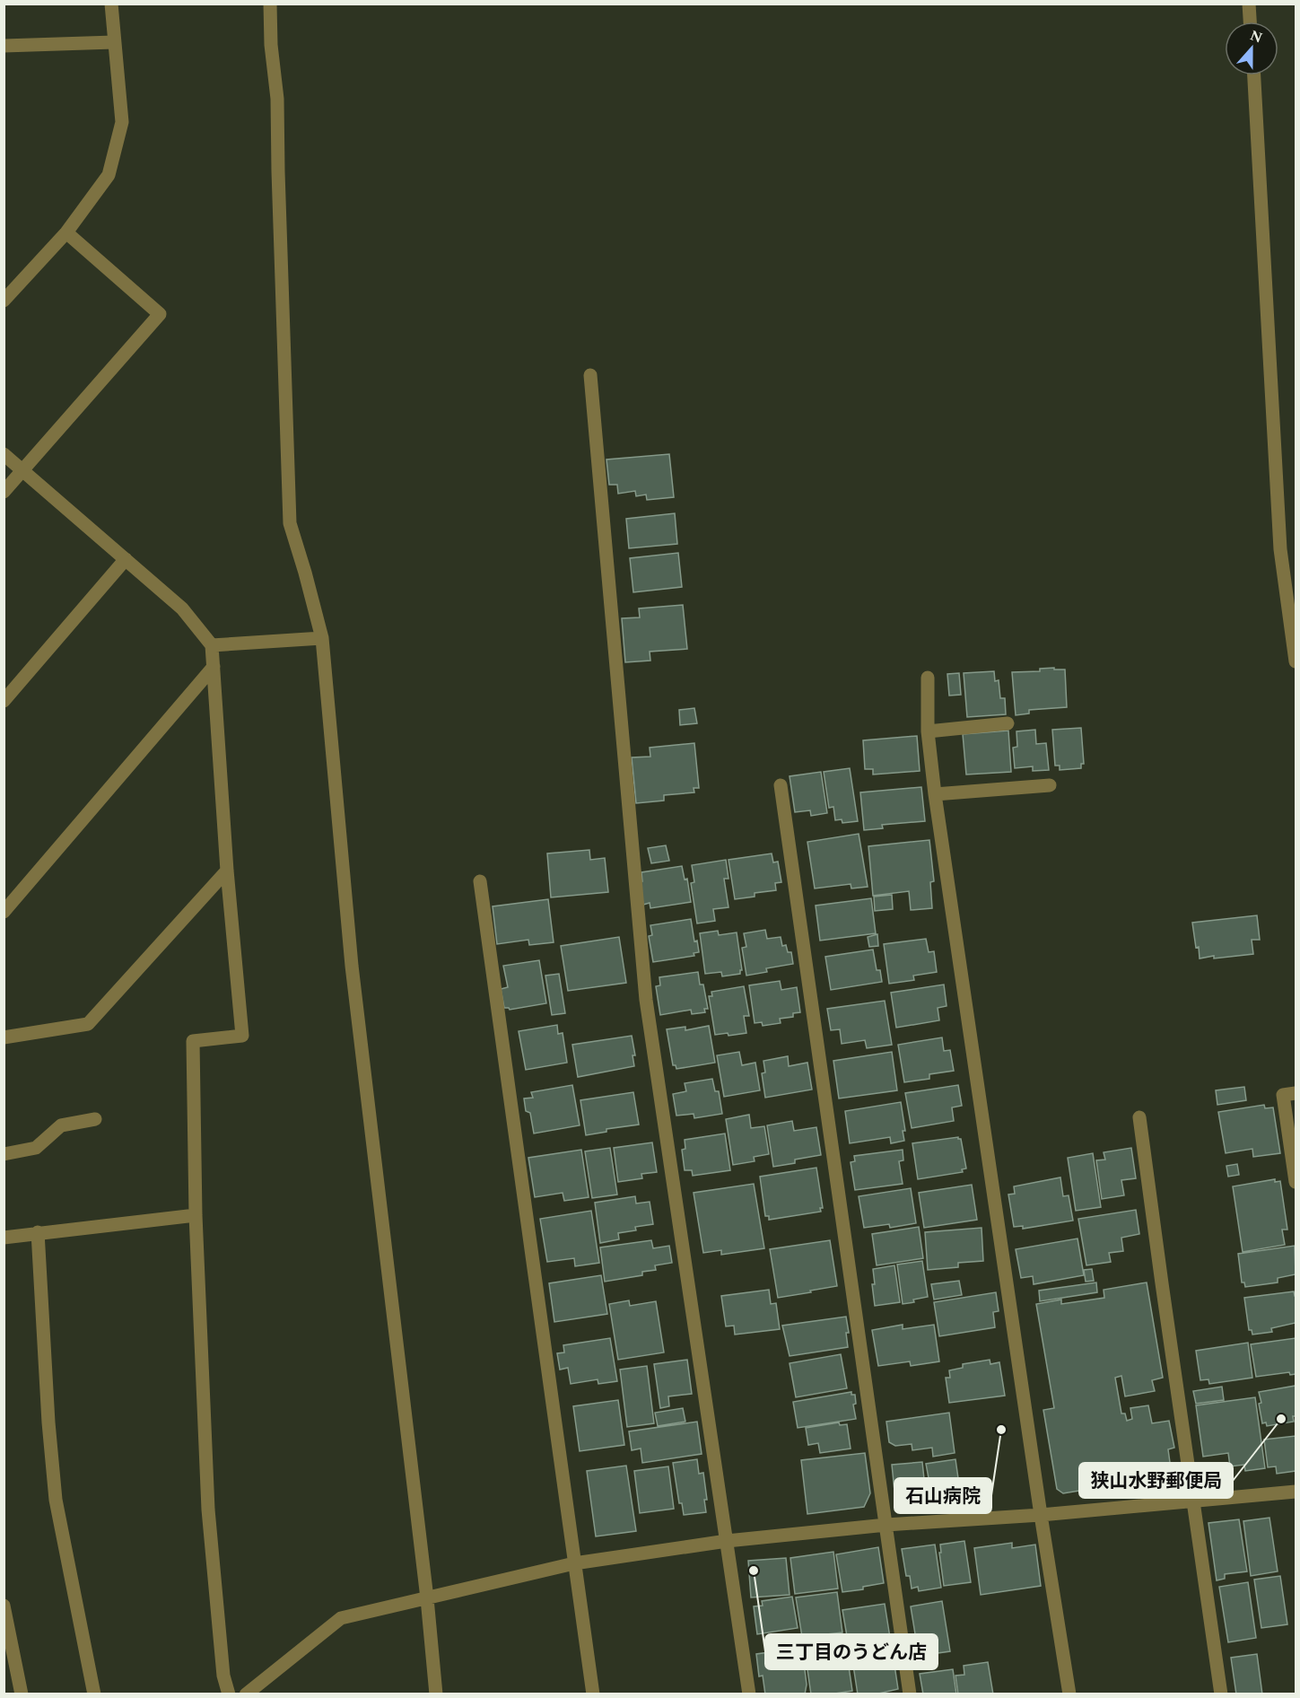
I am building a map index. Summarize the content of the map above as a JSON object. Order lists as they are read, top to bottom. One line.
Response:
{"places":["狭山水野郵便局","石山病院","三丁目のうどん店"],"north":"top"}
